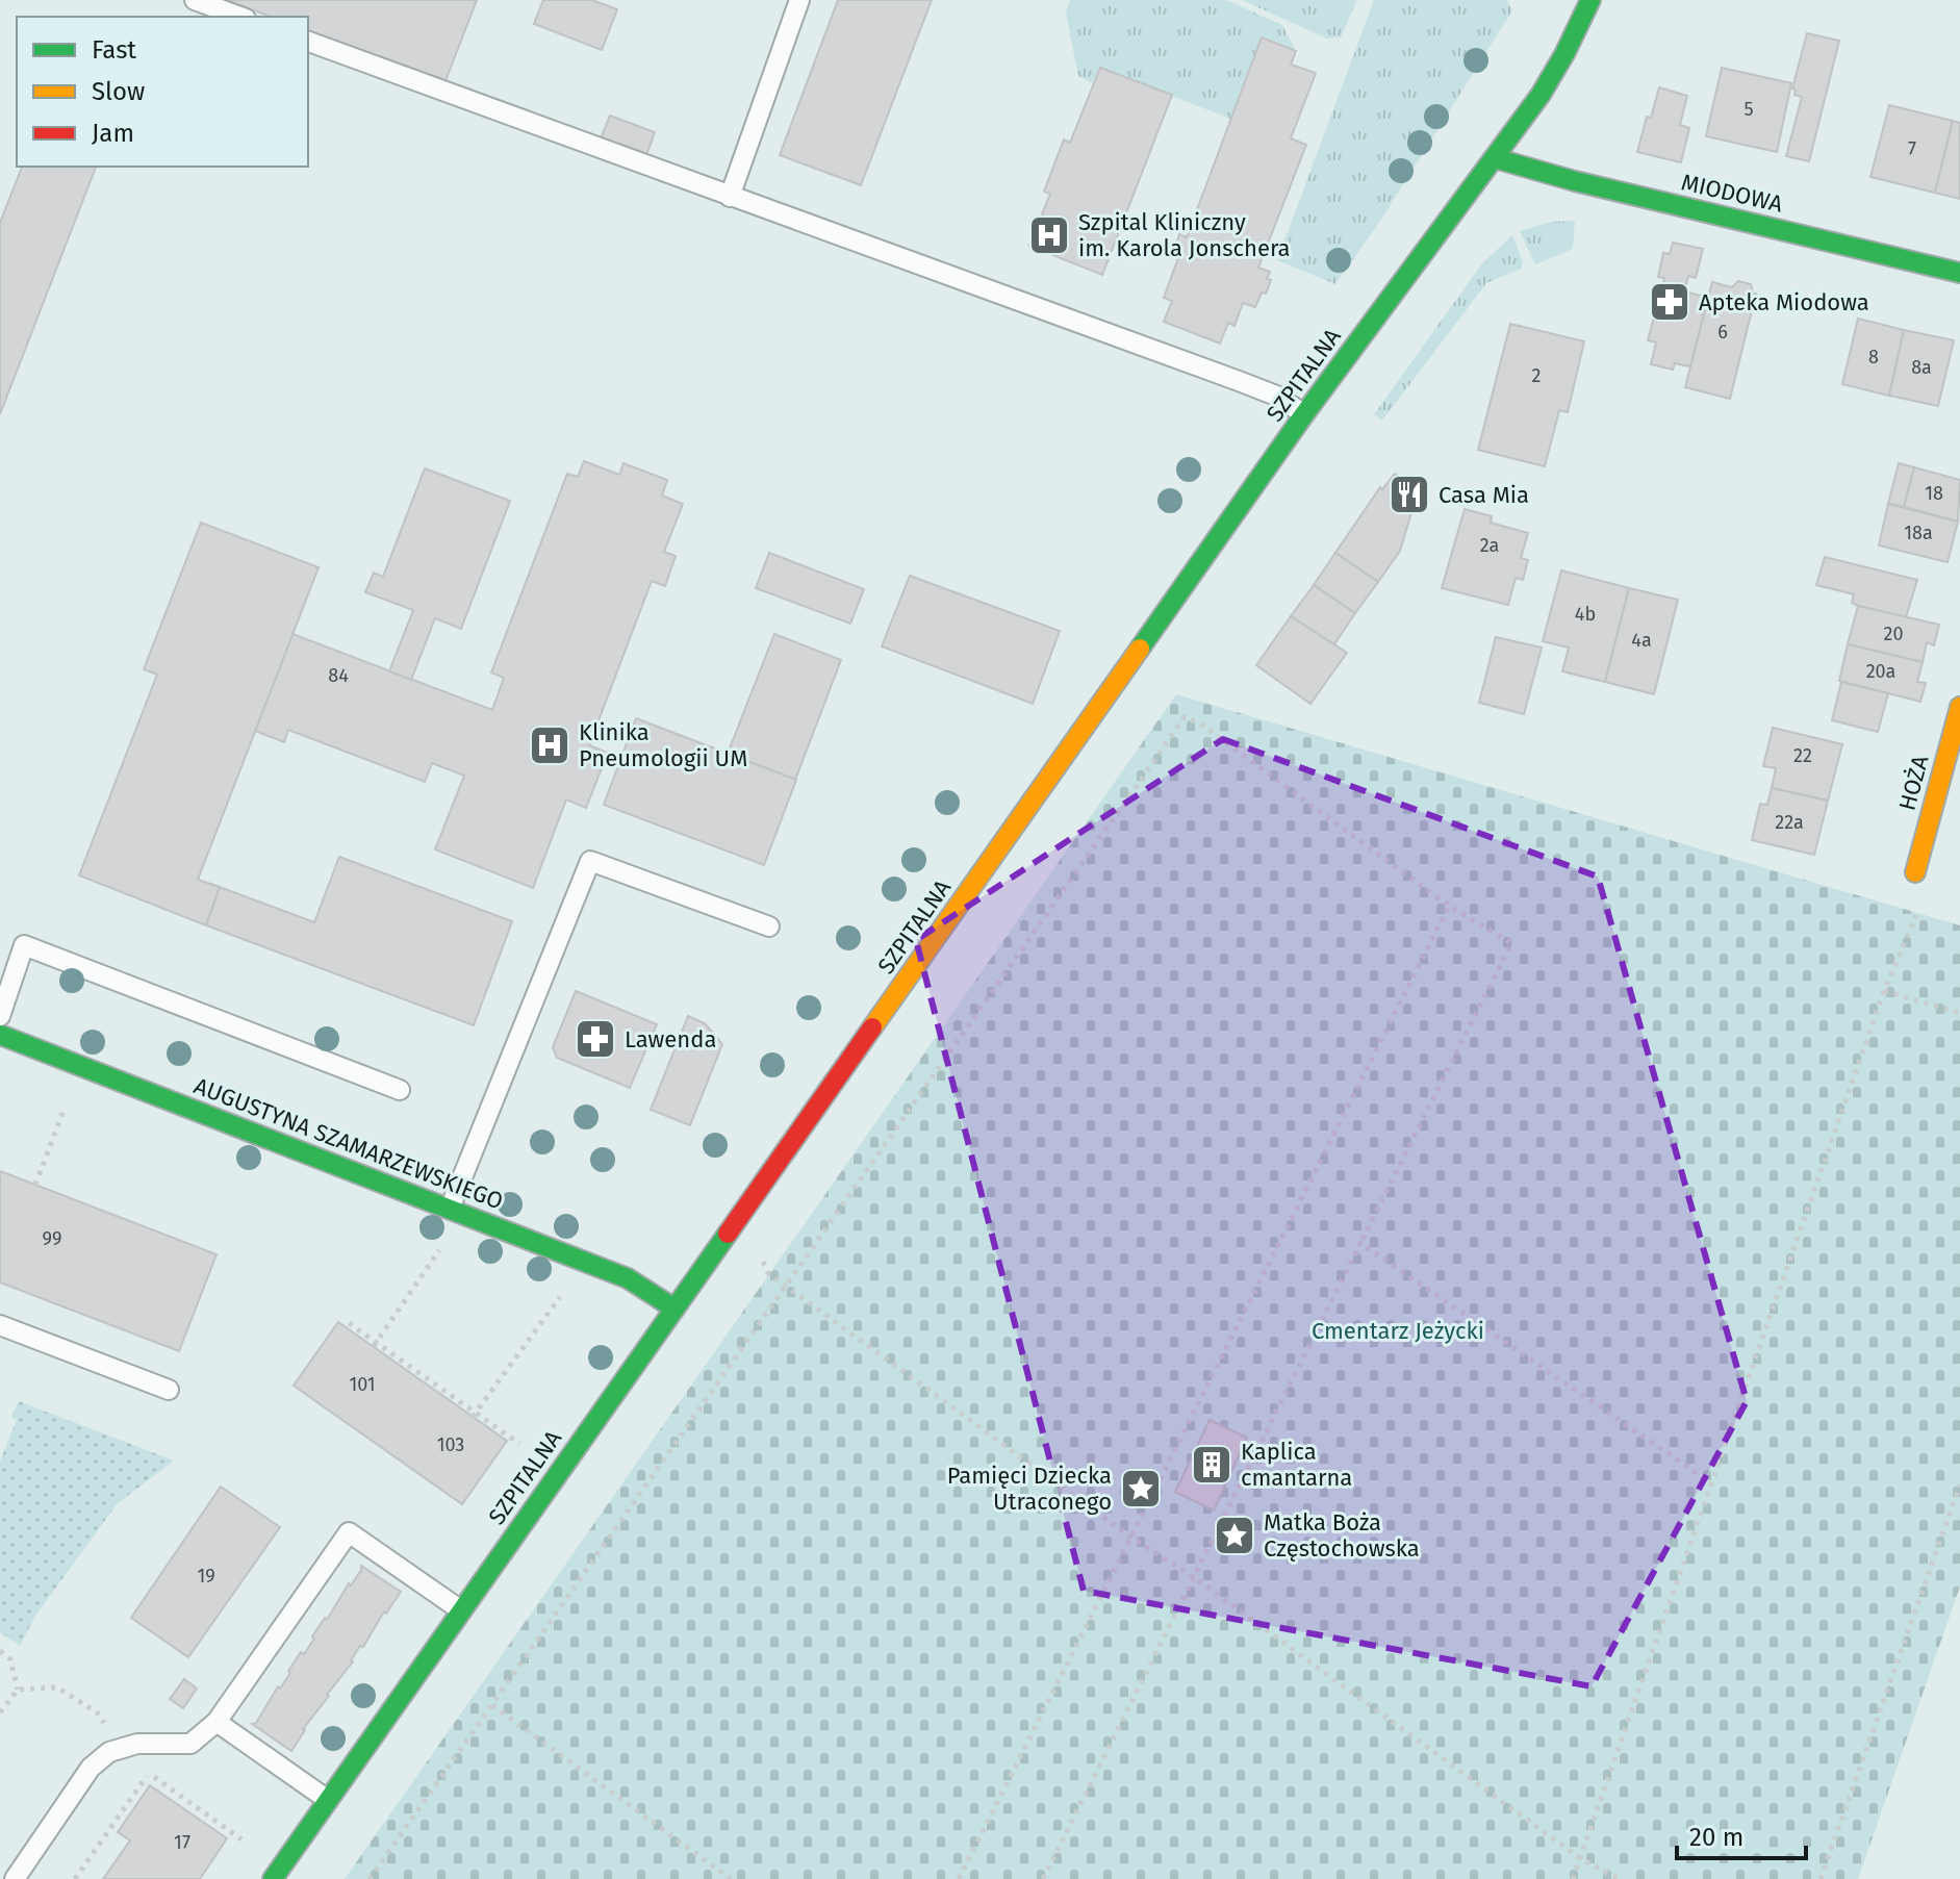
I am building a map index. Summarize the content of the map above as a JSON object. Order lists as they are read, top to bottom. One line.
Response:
{"streets":{"street":["MIODOWA","SZPITALNA","HOŻA","AUGUSTYNA SZAMARZEWSKIEGO"]},"crossings":[["MIODOWA","SZPITALNA"],["SZPITALNA","AUGUSTYNA SZAMARZEWSKIEGO"]],"parks":["Cmentarz Jeżycki"],"places":{"hospital":["Szpital Kliniczny im. Karola Jonschera","Klinika Pneumologii UM"],"pharmacy":["Apteka Miodowa","Lawenda"],"restaurant":["Casa Mia"],"building":["Kaplica cmantarna"],"place":["Pamięci Dziecka Utraconego","Matka Boża Częstochowska"]},"house_numbers":["5","7","6","8","8a","2","18","18a","2a","4b","20","4a","20a","84","22","22a","99","101","103","19","17"],"legend":["Fast","Slow","Jam"],"scale_bar":"20 m"}
